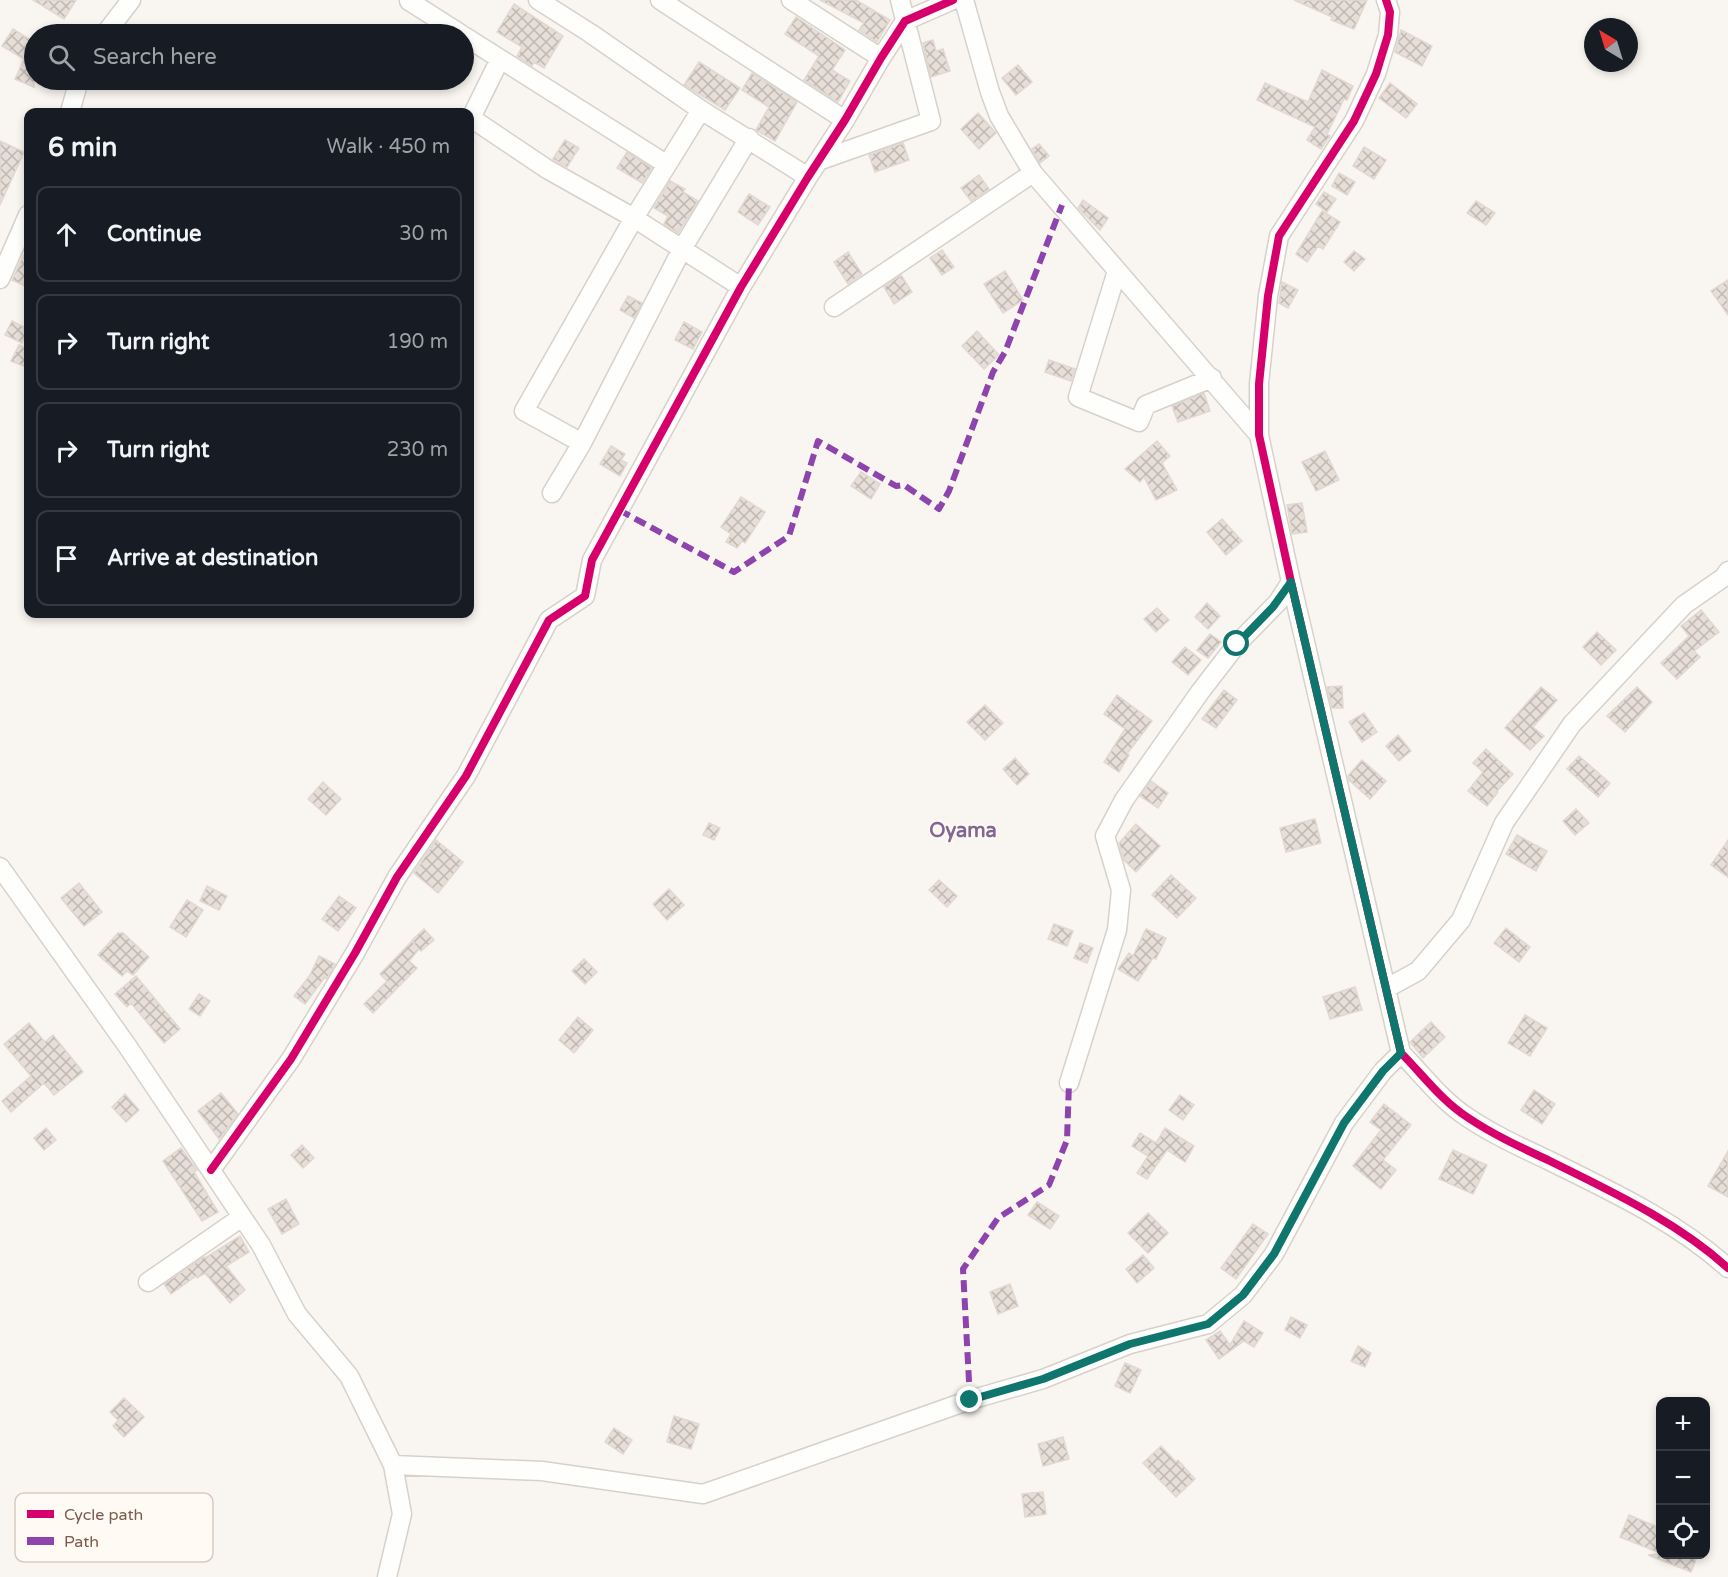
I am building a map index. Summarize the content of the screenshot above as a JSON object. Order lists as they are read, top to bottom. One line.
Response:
{"districts":["Oyama"],"legend":["Cycle path","Path"],"north":"top left","page":{"search":"Search here","heading":["6 min","Walk · 450 m"],"list":[["Continue","30 m"],["Turn right","190 m"],["Turn right","230 m"],"Arrive at destination"],"map_buttons":["+","−"]}}
